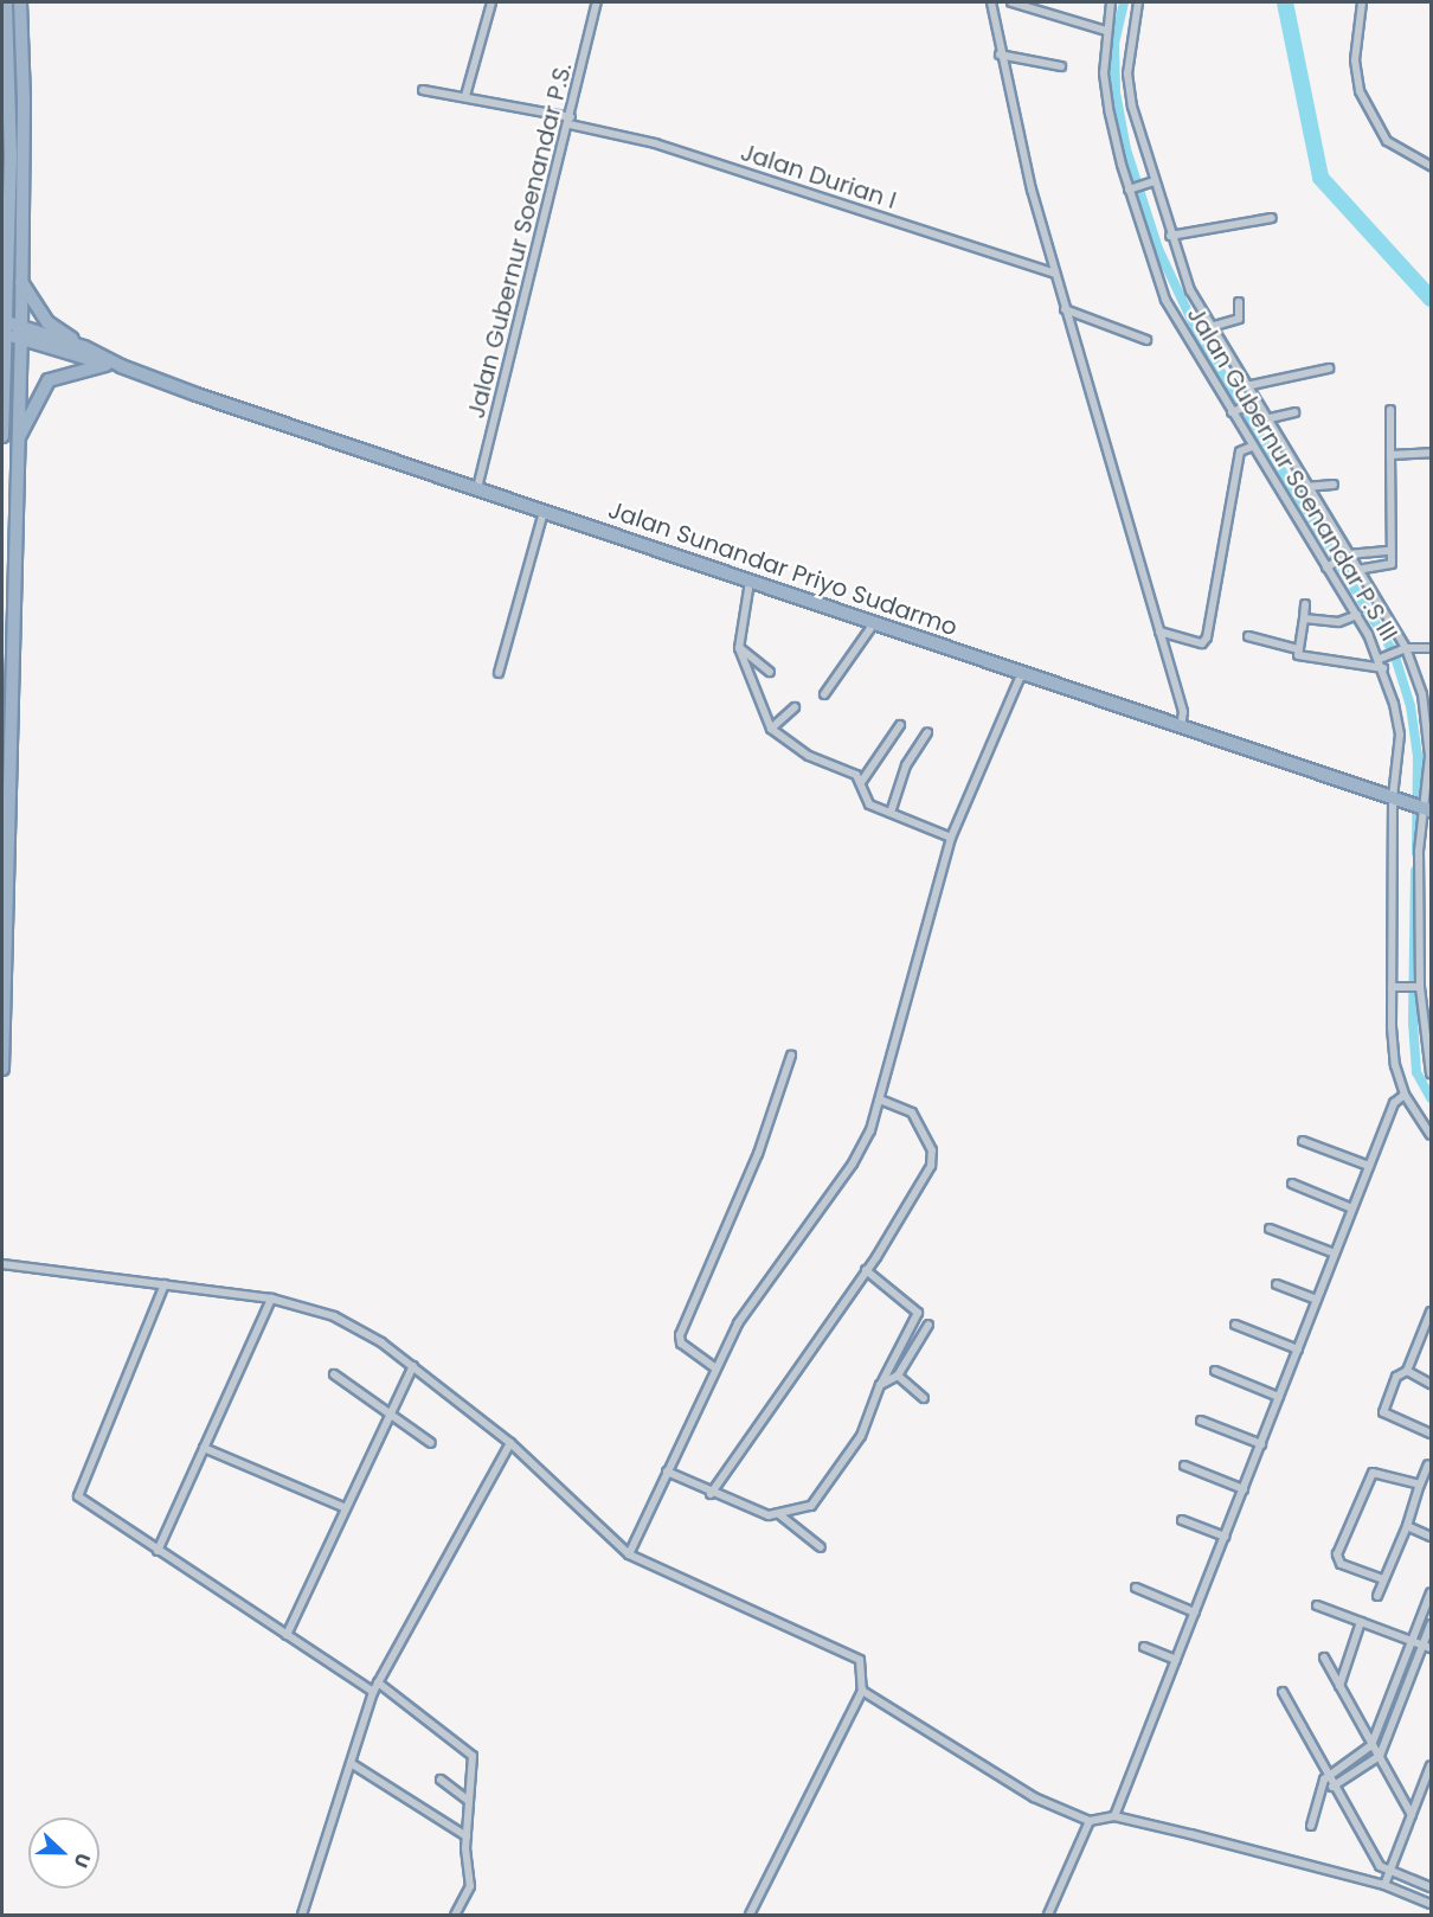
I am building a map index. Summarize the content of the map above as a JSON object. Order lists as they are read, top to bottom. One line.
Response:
{"streets":{"highway":["Jalan Sunandar Priyo Sudarmo"],"street":["Jalan Durian I","Jalan Gubernur Soenandar P.S.","Jalan Gubernur Soenandar P.S III"]},"crossings":[["Jalan Durian I","Jalan Gubernur Soenandar P.S."],["Jalan Gubernur Soenandar P.S.","Jalan Sunandar Priyo Sudarmo"],["Jalan Gubernur Soenandar P.S III","Jalan Sunandar Priyo Sudarmo"]],"north":"right"}
